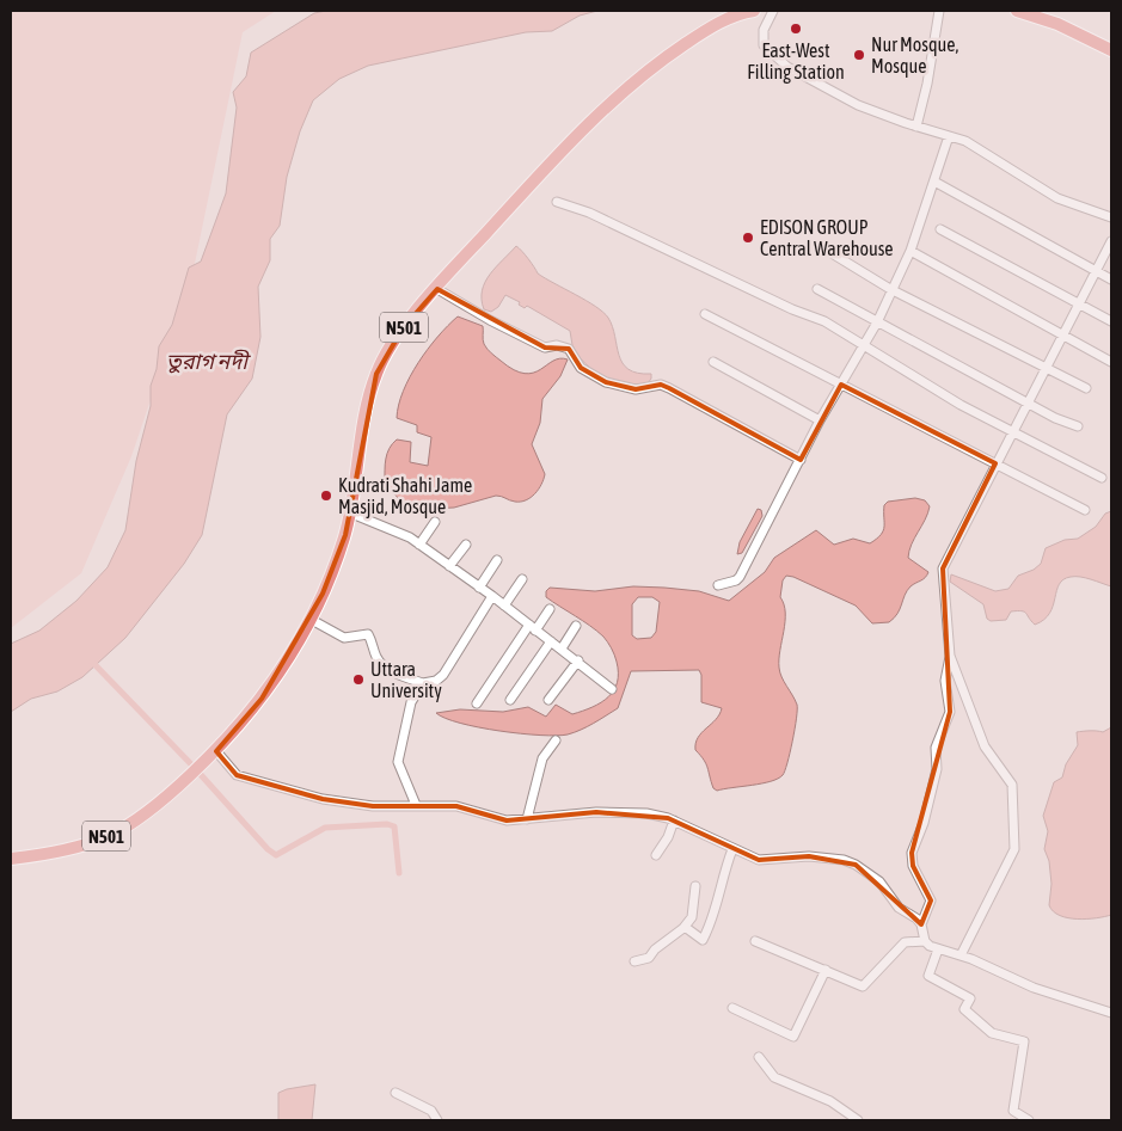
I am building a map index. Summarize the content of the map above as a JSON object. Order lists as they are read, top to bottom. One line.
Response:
{"streets":{"highway":["N501"]},"water":["তুরাগ নদী"],"places":["East-West Filling Station","Nur Mosque, Mosque","EDISON GROUP Central Warehouse","Kudrati Shahi Jame Masjid, Mosque","Uttara University"]}
